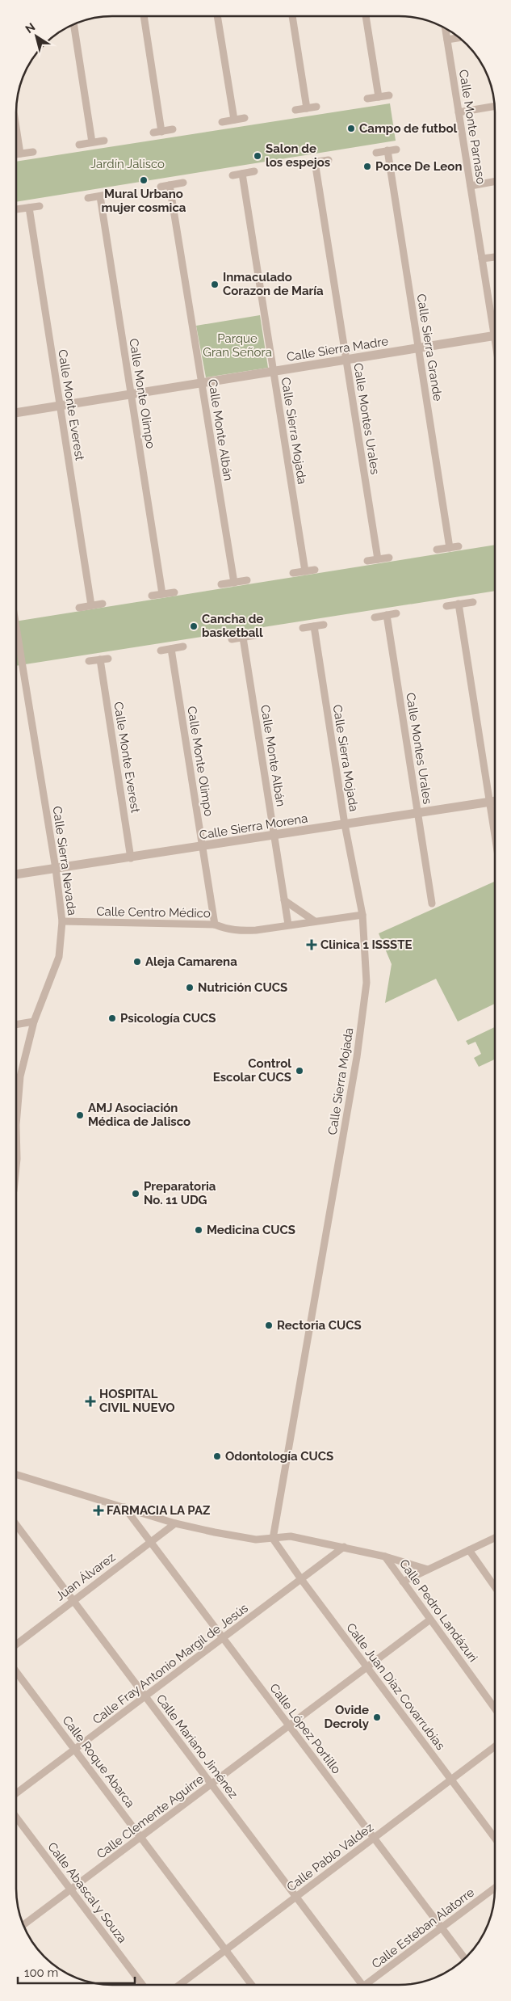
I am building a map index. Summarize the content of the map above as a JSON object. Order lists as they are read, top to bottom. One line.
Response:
{"streets":{"street":["Calle Monte Parnaso","Calle Sierra Grande","Calle Sierra Madre","Calle Monte Olimpo","Calle Monte Everest","Calle Montes Urales","Calle Monte Albán","Calle Sierra Mojada","Calle Sierra Morena","Calle Sierra Nevada","Calle Centro Médico","Juan Álvarez","Calle Pedro Landázuri","Calle Fray Antonio Margil de Jesús","Calle Juan Díaz Covarrubias","Calle López Portillo","Calle Mariano Jiménez","Calle Roque Abarca","Calle Clemente Aguirre","Calle Pablo Valdez","Calle Abascal y Souza","Calle Esteban Alatorre"]},"crossings":[["Calle Sierra Grande","Calle Sierra Madre"],["Calle Sierra Madre","Calle Monte Olimpo"],["Calle Sierra Madre","Calle Monte Everest"],["Calle Sierra Madre","Calle Montes Urales"],["Calle Sierra Madre","Calle Monte Albán"],["Calle Sierra Madre","Calle Sierra Mojada"],["Calle Monte Olimpo","Calle Sierra Morena"],["Calle Monte Olimpo","Calle Centro Médico"],["Calle Monte Everest","Calle Sierra Morena"],["Calle Montes Urales","Calle Sierra Morena"],["Calle Monte Albán","Calle Sierra Morena"],["Calle Monte Albán","Calle Centro Médico"],["Calle Sierra Mojada","Calle Sierra Morena"],["Calle Sierra Mojada","Calle Centro Médico"],["Calle Sierra Mojada","Calle Juan Díaz Covarrubias"],["Calle Sierra Morena","Calle Sierra Nevada"],["Calle Sierra Nevada","Calle Centro Médico"],["Juan Álvarez","Calle López Portillo"],["Juan Álvarez","Calle Mariano Jiménez"],["Calle Pedro Landázuri","Calle Clemente Aguirre"],["Calle Fray Antonio Margil de Jesús","Calle Juan Díaz Covarrubias"],["Calle Fray Antonio Margil de Jesús","Calle López Portillo"],["Calle Fray Antonio Margil de Jesús","Calle Mariano Jiménez"],["Calle Fray Antonio Margil de Jesús","Calle Roque Abarca"],["Calle Juan Díaz Covarrubias","Calle Clemente Aguirre"],["Calle Juan Díaz Covarrubias","Calle Pablo Valdez"],["Calle López Portillo","Calle Clemente Aguirre"],["Calle López Portillo","Calle Pablo Valdez"],["Calle López Portillo","Calle Esteban Alatorre"],["Calle Mariano Jiménez","Calle Clemente Aguirre"],["Calle Mariano Jiménez","Calle Pablo Valdez"],["Calle Roque Abarca","Calle Clemente Aguirre"],["Calle Roque Abarca","Calle Pablo Valdez"],["Calle Clemente Aguirre","Calle Abascal y Souza"]],"parks":["Jardín Jalisco","Parque Gran Señora"],"places":{"other":["Campo de futbol","Salon de los espejos","Ponce De Leon","Mural Urbano mujer cosmica","Inmaculado Corazon de María","Cancha de basketball","Aleja Camarena","Nutrición CUCS","Psicología CUCS","Control Escolar CUCS","AMJ Asociación Médica de Jalisco","Preparatoria No. 11 UDG","Medicina CUCS","Rectoria CUCS","Odontología CUCS","Ovide Decroly"],"health":["Clinica 1 ISSSTE","HOSPITAL CIVIL NUEVO","FARMACIA LA PAZ"]},"scale_bar":"100 m","north":"top left"}
